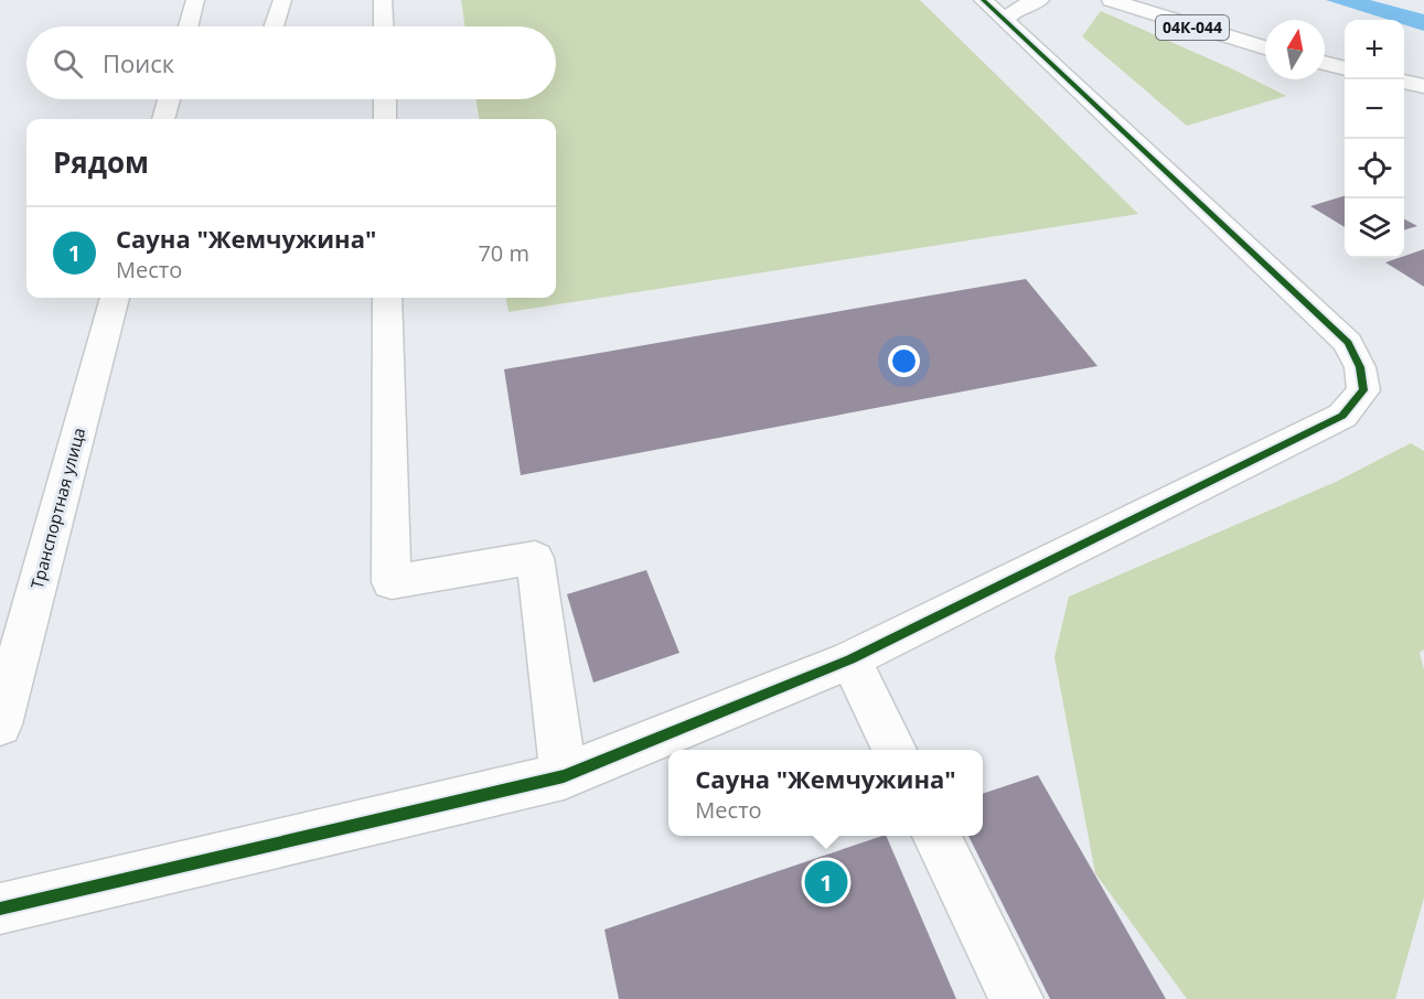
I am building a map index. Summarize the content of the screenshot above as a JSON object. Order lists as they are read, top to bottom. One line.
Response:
{"streets":{"street":["04К-044","Транспортная улица"]},"north":"top","page":{"map_buttons":["+","−"],"search":"Поиск","heading":"Рядом","list":[{"mark":"1","name":"Сауна \"Жемчужина\"","note":"Место","value":"70 m"}],"popup":["Сауна \"Жемчужина\"","Место"],"pins":"1"}}
